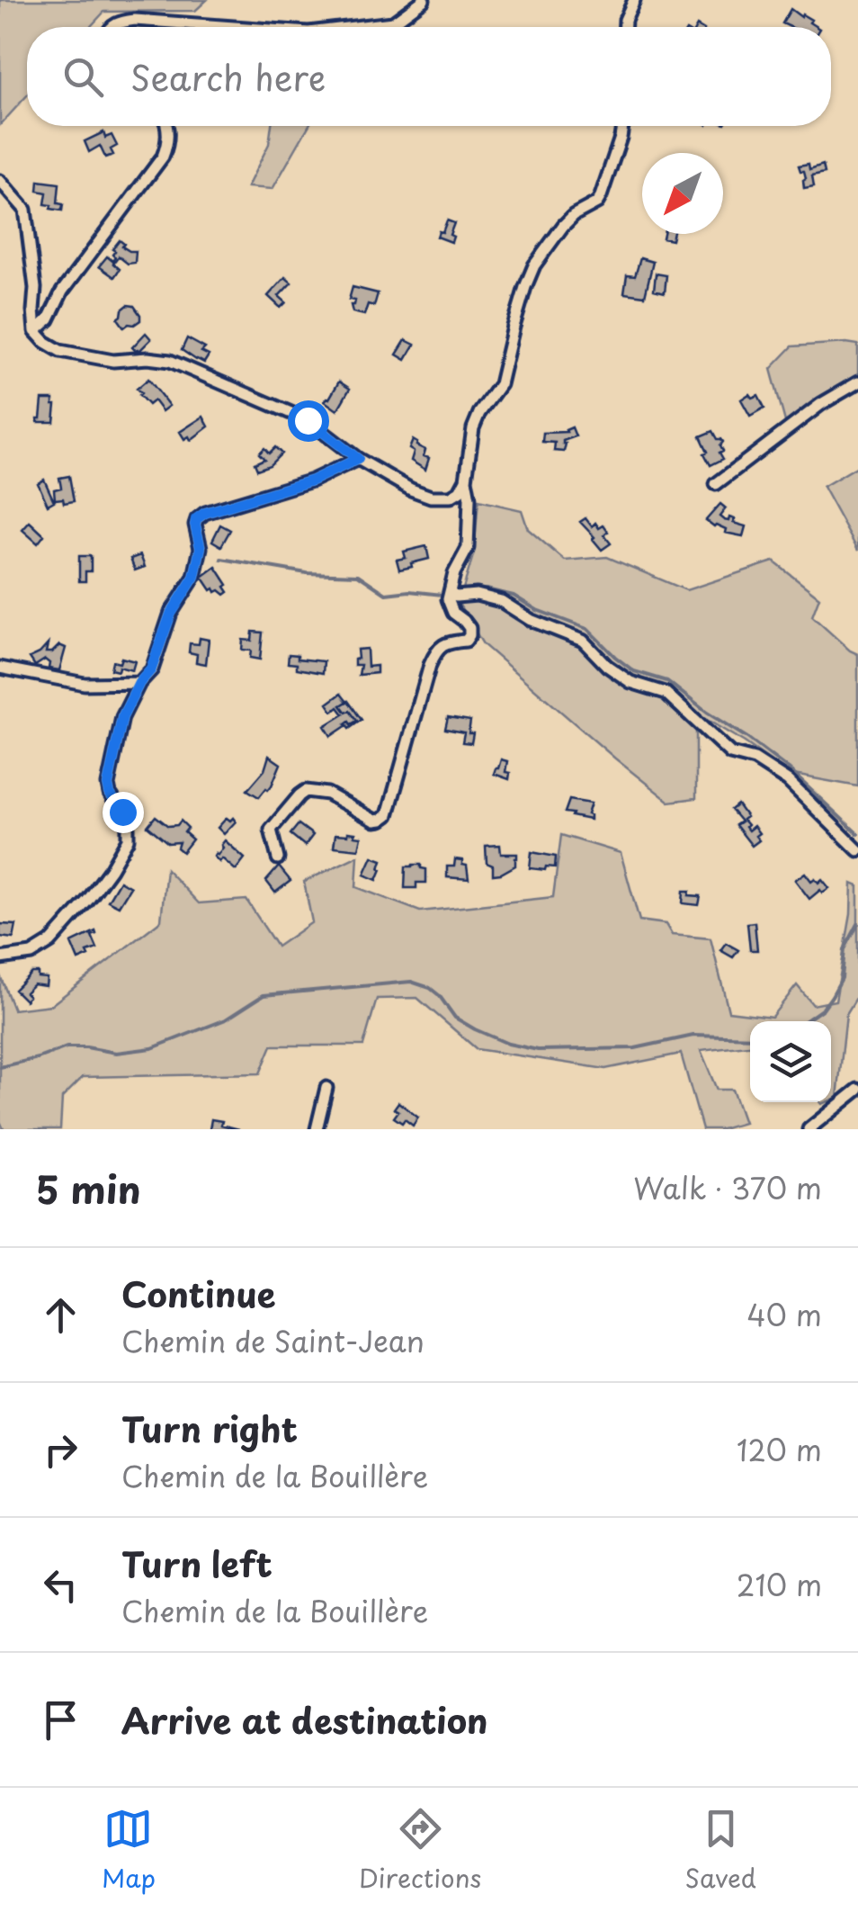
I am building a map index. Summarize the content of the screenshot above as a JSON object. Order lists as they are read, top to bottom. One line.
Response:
{"north":"bottom left","page":{"search":"Search here","heading":["5 min","Walk · 370 m"],"list":[["Continue","Chemin de Saint-Jean","40 m"],["Turn right","Chemin de la Bouillère","120 m"],["Turn left","Chemin de la Bouillère","210 m"],"Arrive at destination"],"nav":["Map","Directions","Saved"]}}
